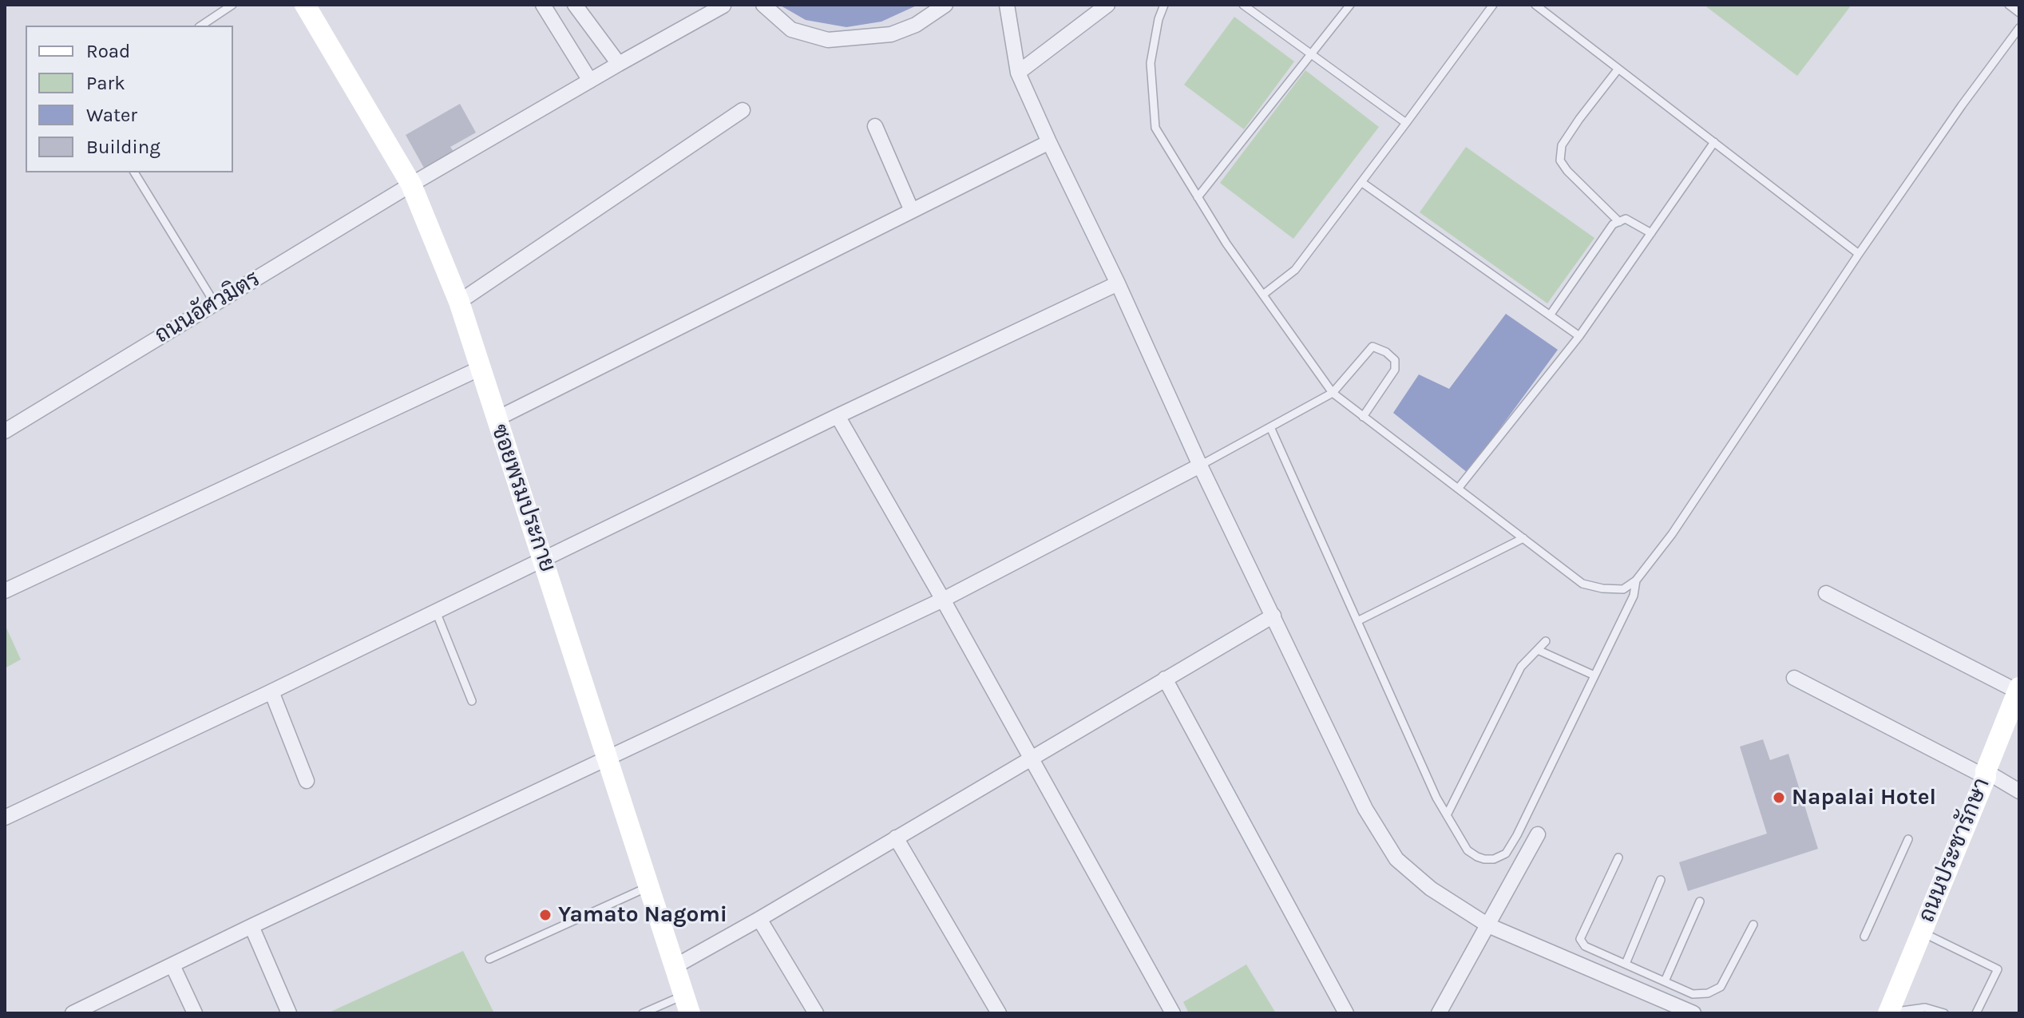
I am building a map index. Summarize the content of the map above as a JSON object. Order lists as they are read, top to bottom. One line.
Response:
{"streets":{"street":["ถนนอัศวมิตร","ซอยพรมประกาย","ถนนประชารักษา"]},"crossings":[["ถนนอัศวมิตร","ซอยพรมประกาย"]],"places":["Napalai Hotel","Yamato Nagomi"],"legend":["Road","Park","Water","Building"]}
